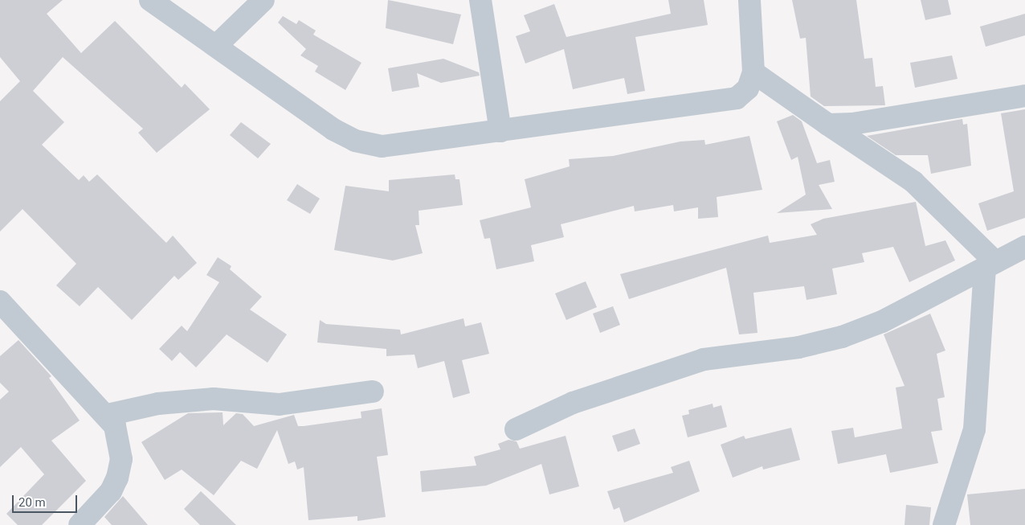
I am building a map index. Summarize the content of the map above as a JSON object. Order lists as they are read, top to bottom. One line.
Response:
{"scale_bar":"20 m"}
